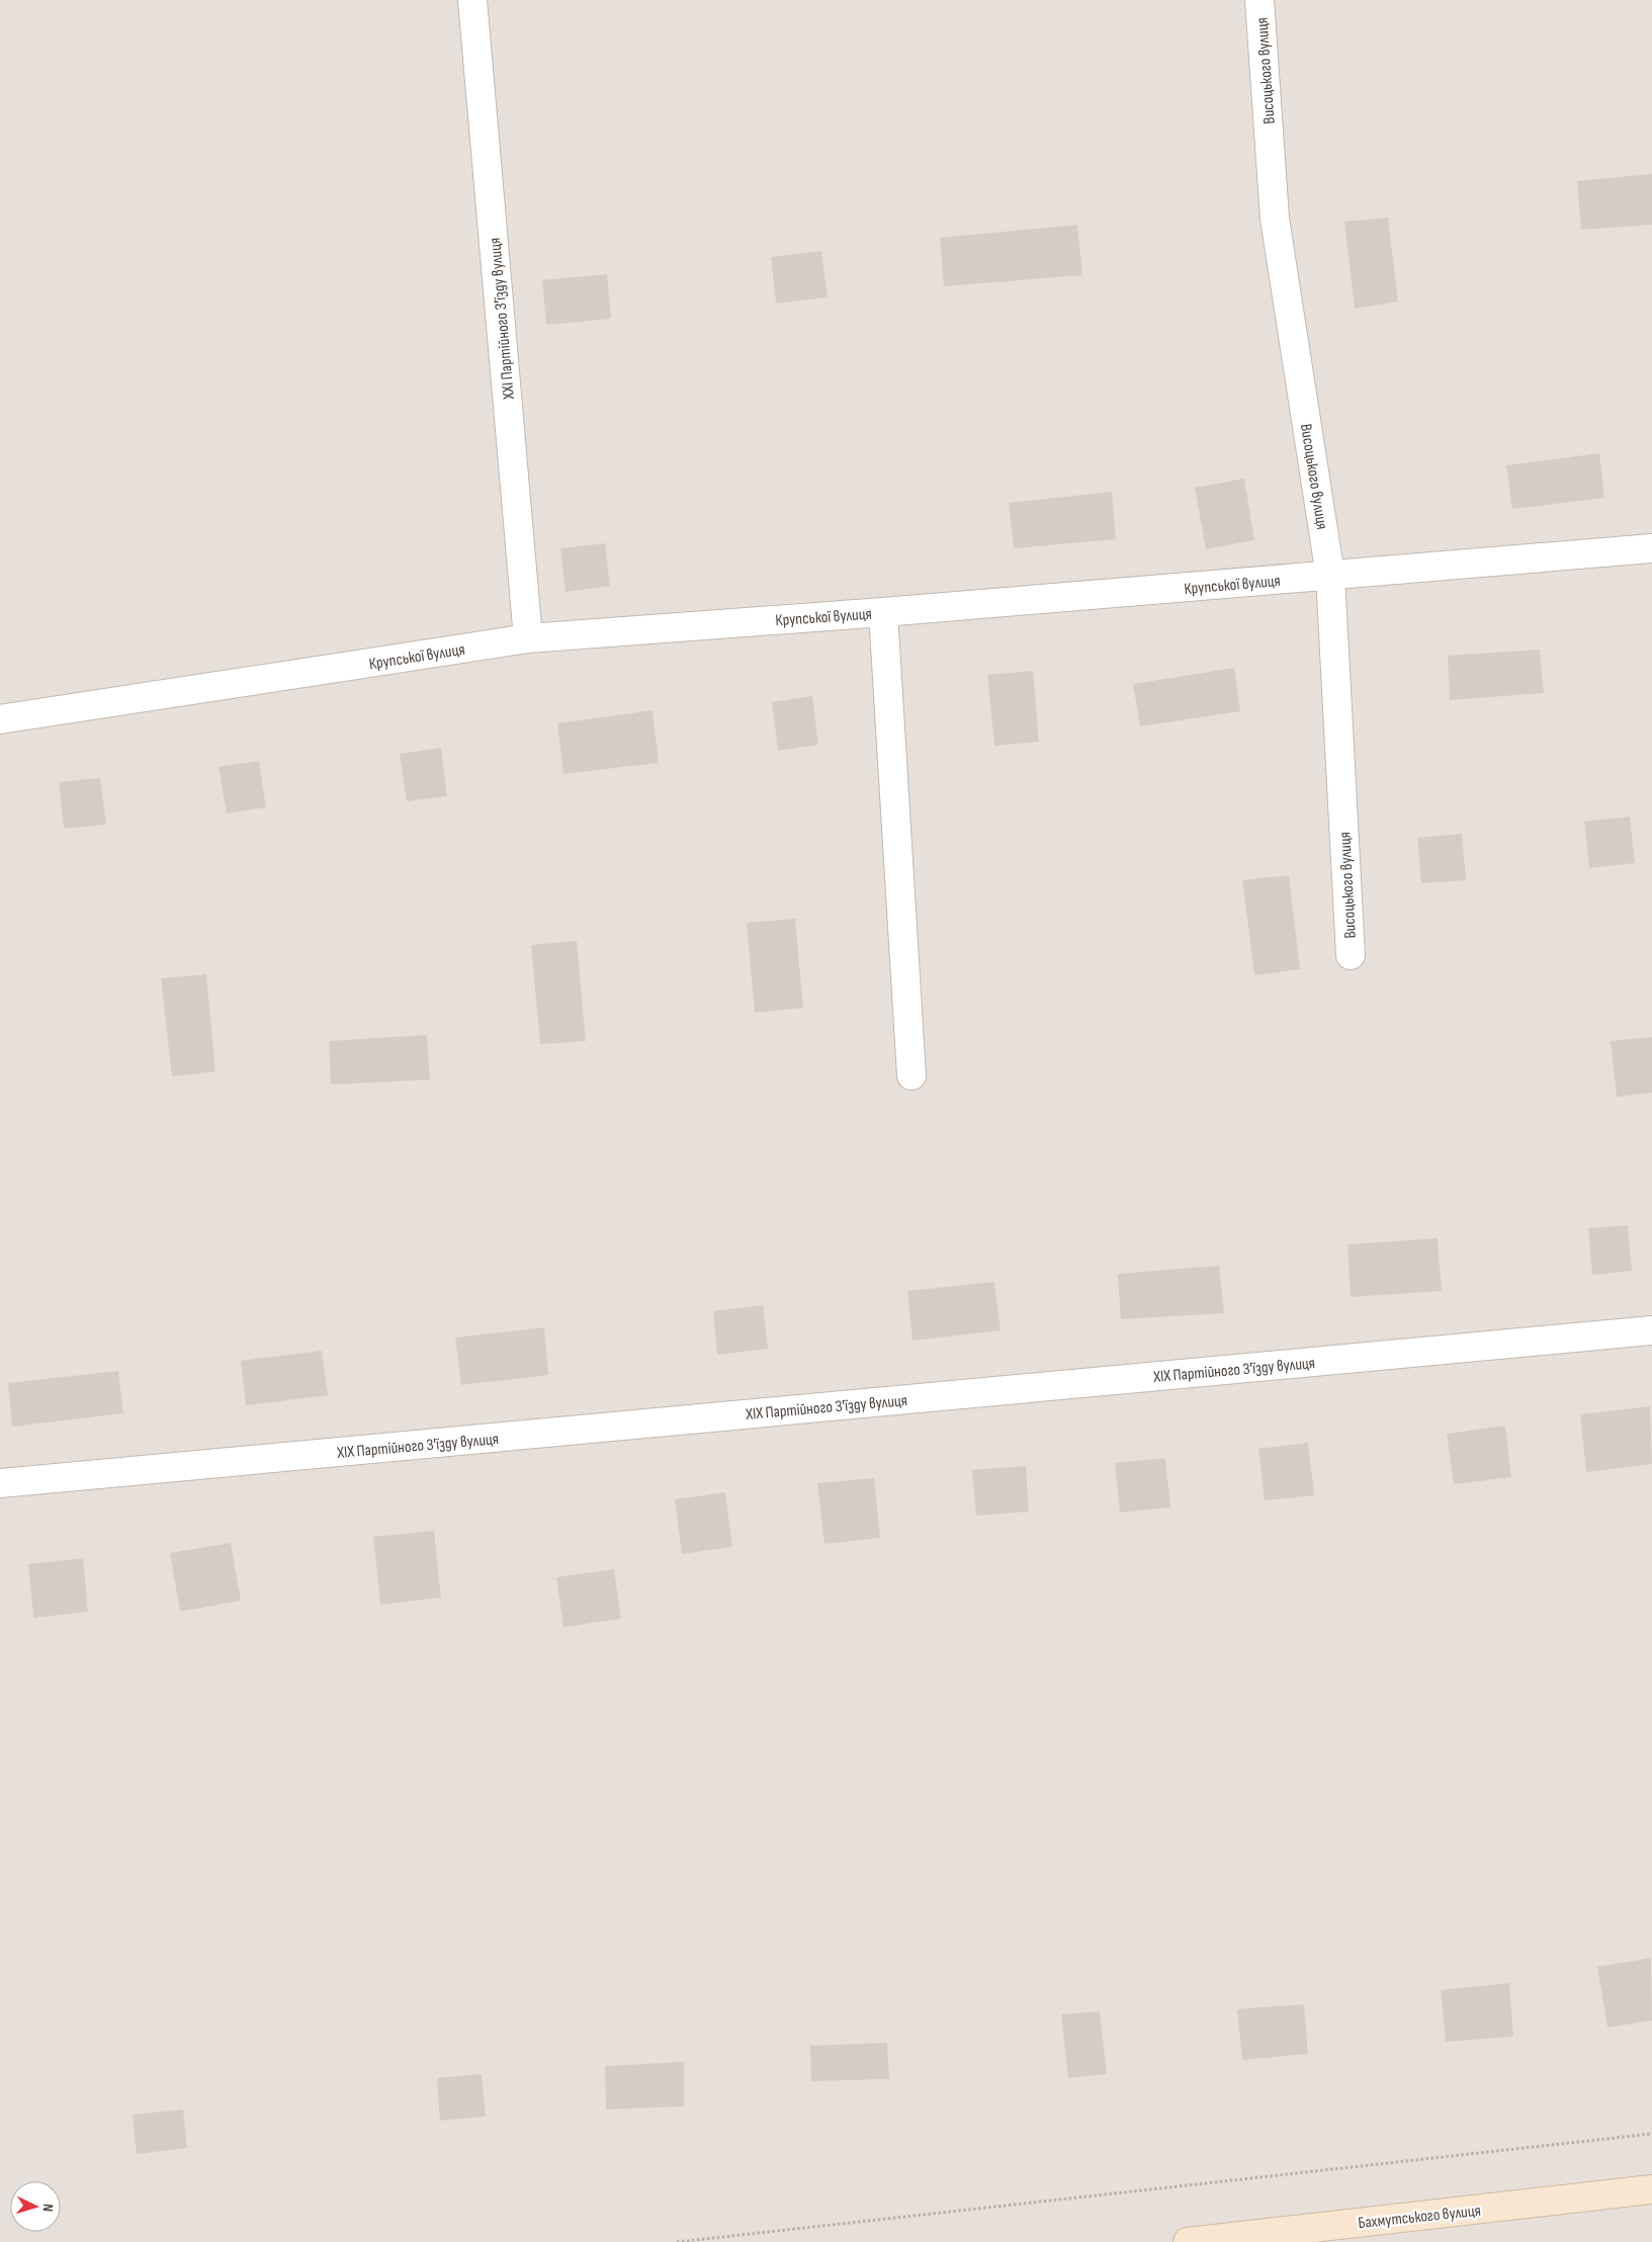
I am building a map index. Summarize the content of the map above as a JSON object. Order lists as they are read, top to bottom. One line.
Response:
{"streets":{"main road":["Бахмутського вулиця"],"street":["Висоцького вулиця","XXI Партійного З'їзду вулиця","Крупської вулиця","XIX Партійного З'їзду вулиця"]},"crossings":[["Висоцького вулиця","Крупської вулиця"],["XXI Партійного З'їзду вулиця","Крупської вулиця"]],"north":"right"}
